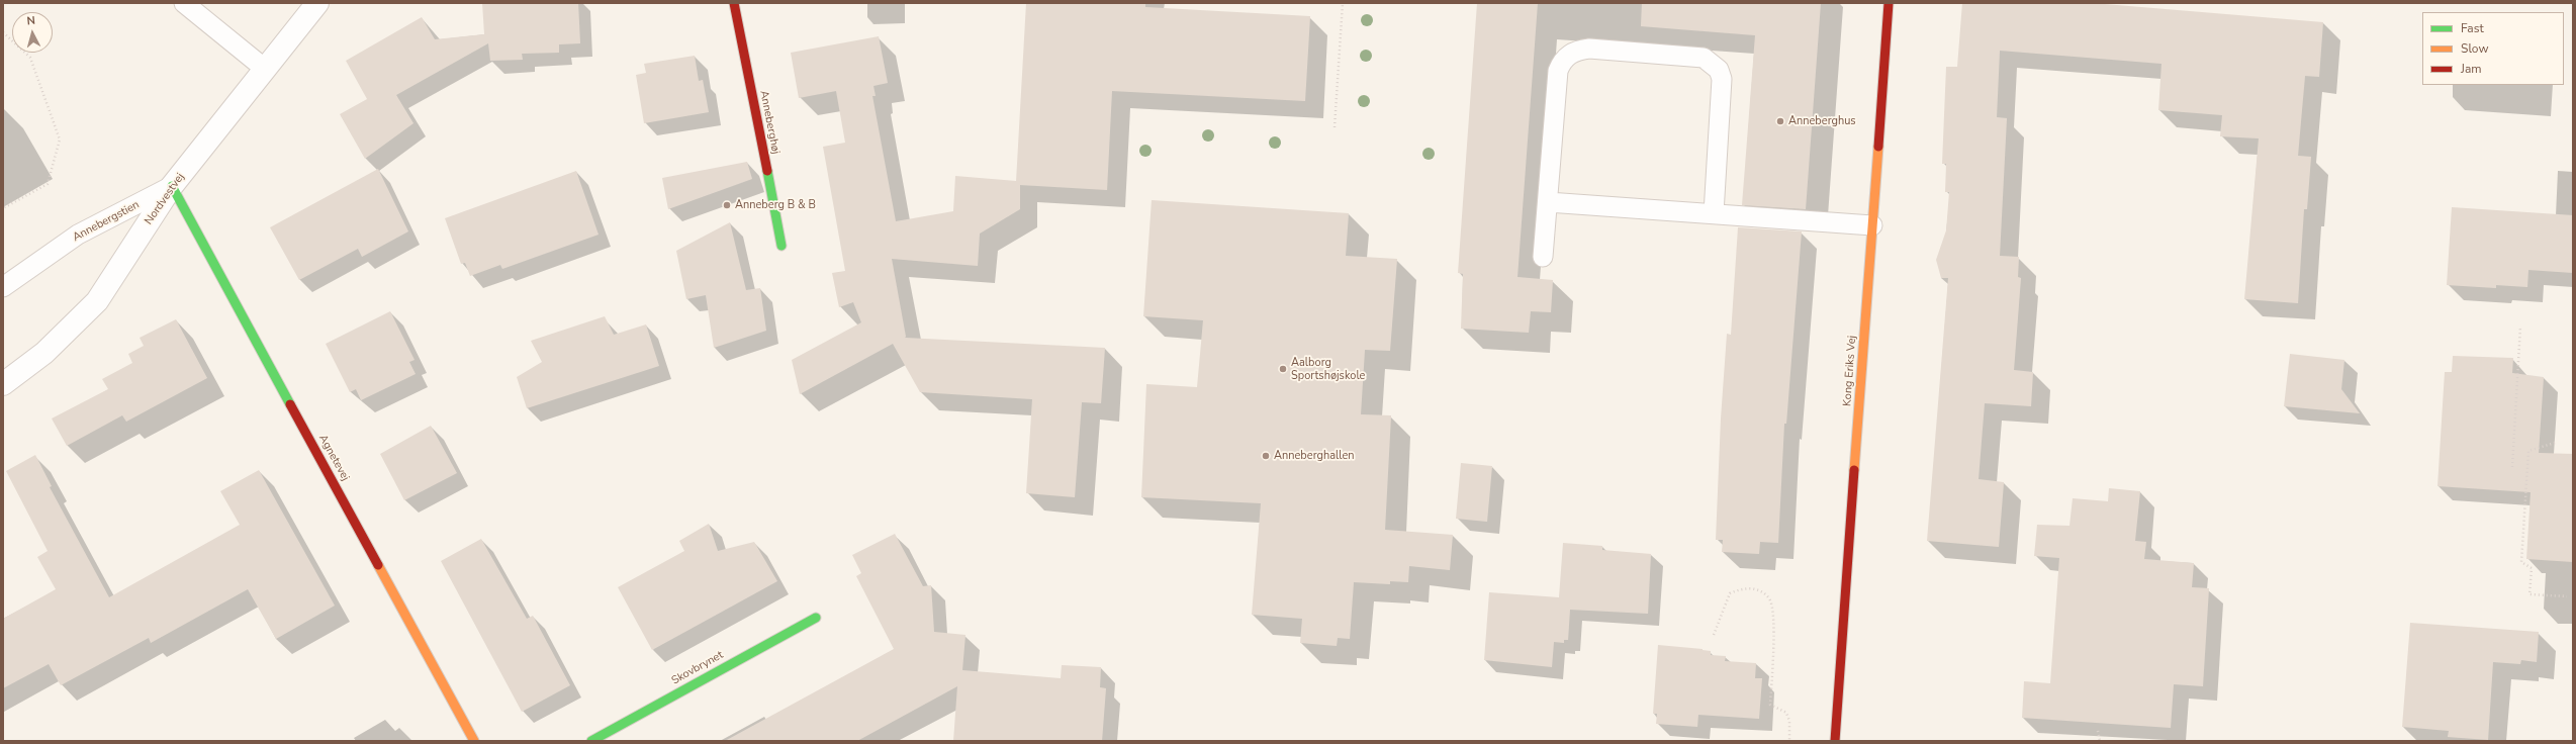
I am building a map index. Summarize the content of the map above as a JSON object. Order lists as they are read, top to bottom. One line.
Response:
{"streets":{"street":["Anneberghøj","Nordvestvej","Kong Eriks Vej","Agnetevej","Skovbrynet"],"lane":["Annebergstien"]},"crossings":[["Nordvestvej","Annebergstien"],["Nordvestvej","Agnetevej"],["Annebergstien","Agnetevej"]],"places":["Anneberghus","Anneberg B & B","Aalborg Sportshøjskole","Anneberghallen"],"legend":["Fast","Slow","Jam"],"north":"top"}
